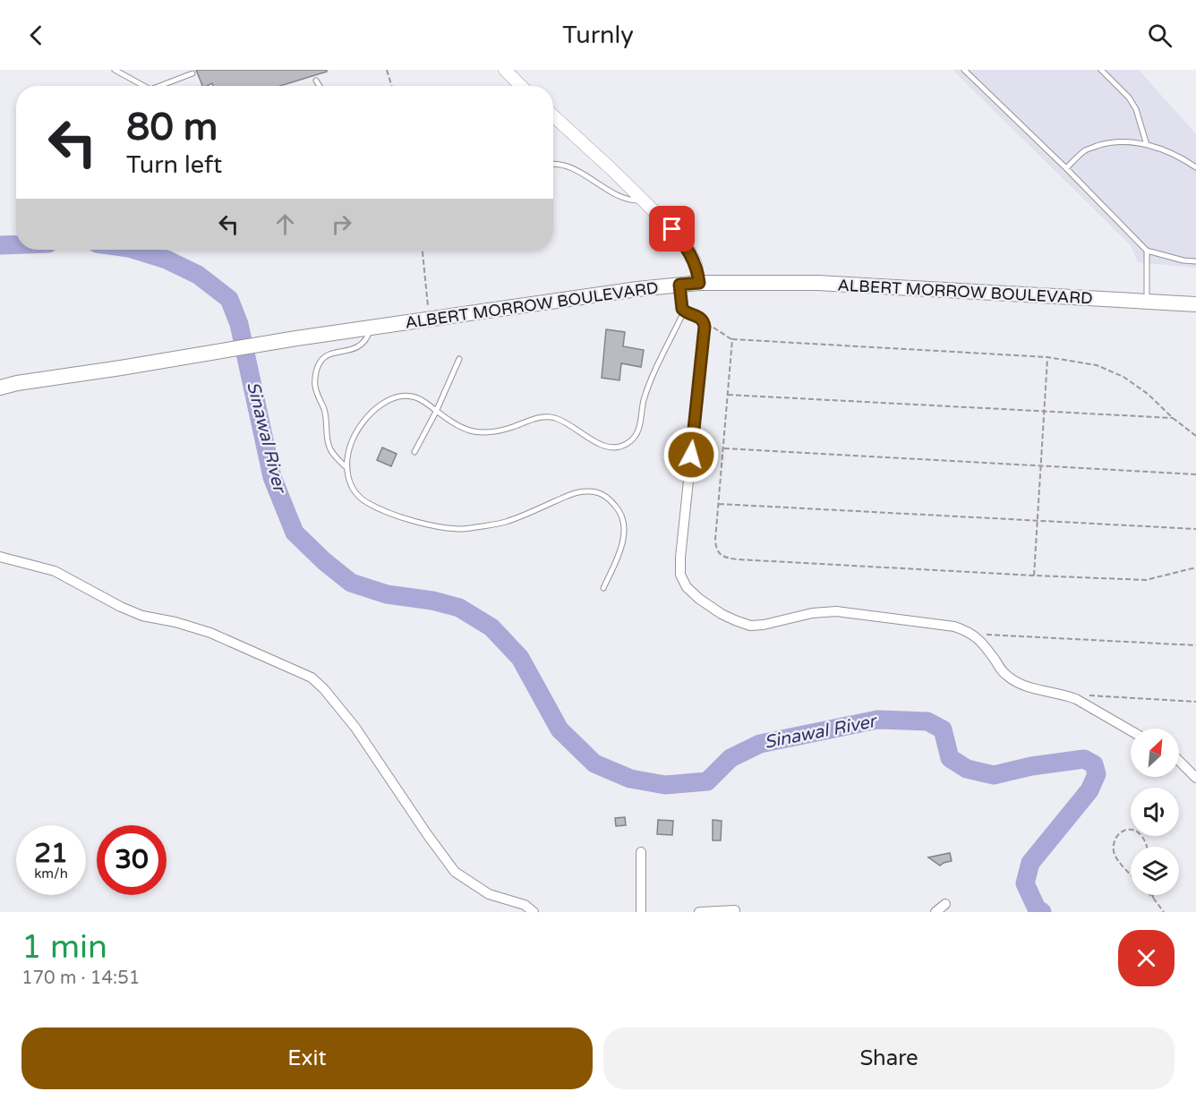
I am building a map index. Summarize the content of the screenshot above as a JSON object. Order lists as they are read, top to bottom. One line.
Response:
{"streets":{"main road":["ALBERT MORROW BOULEVARD"]},"water":["Sinawal River"],"north":"top right","page":{"header":"Turnly","turn":["80 m","Turn left"],"speed":"21 km/h","limit":"30","heading":["1 min","170 m · 14:51"],"buttons":["Exit","Share"]}}
